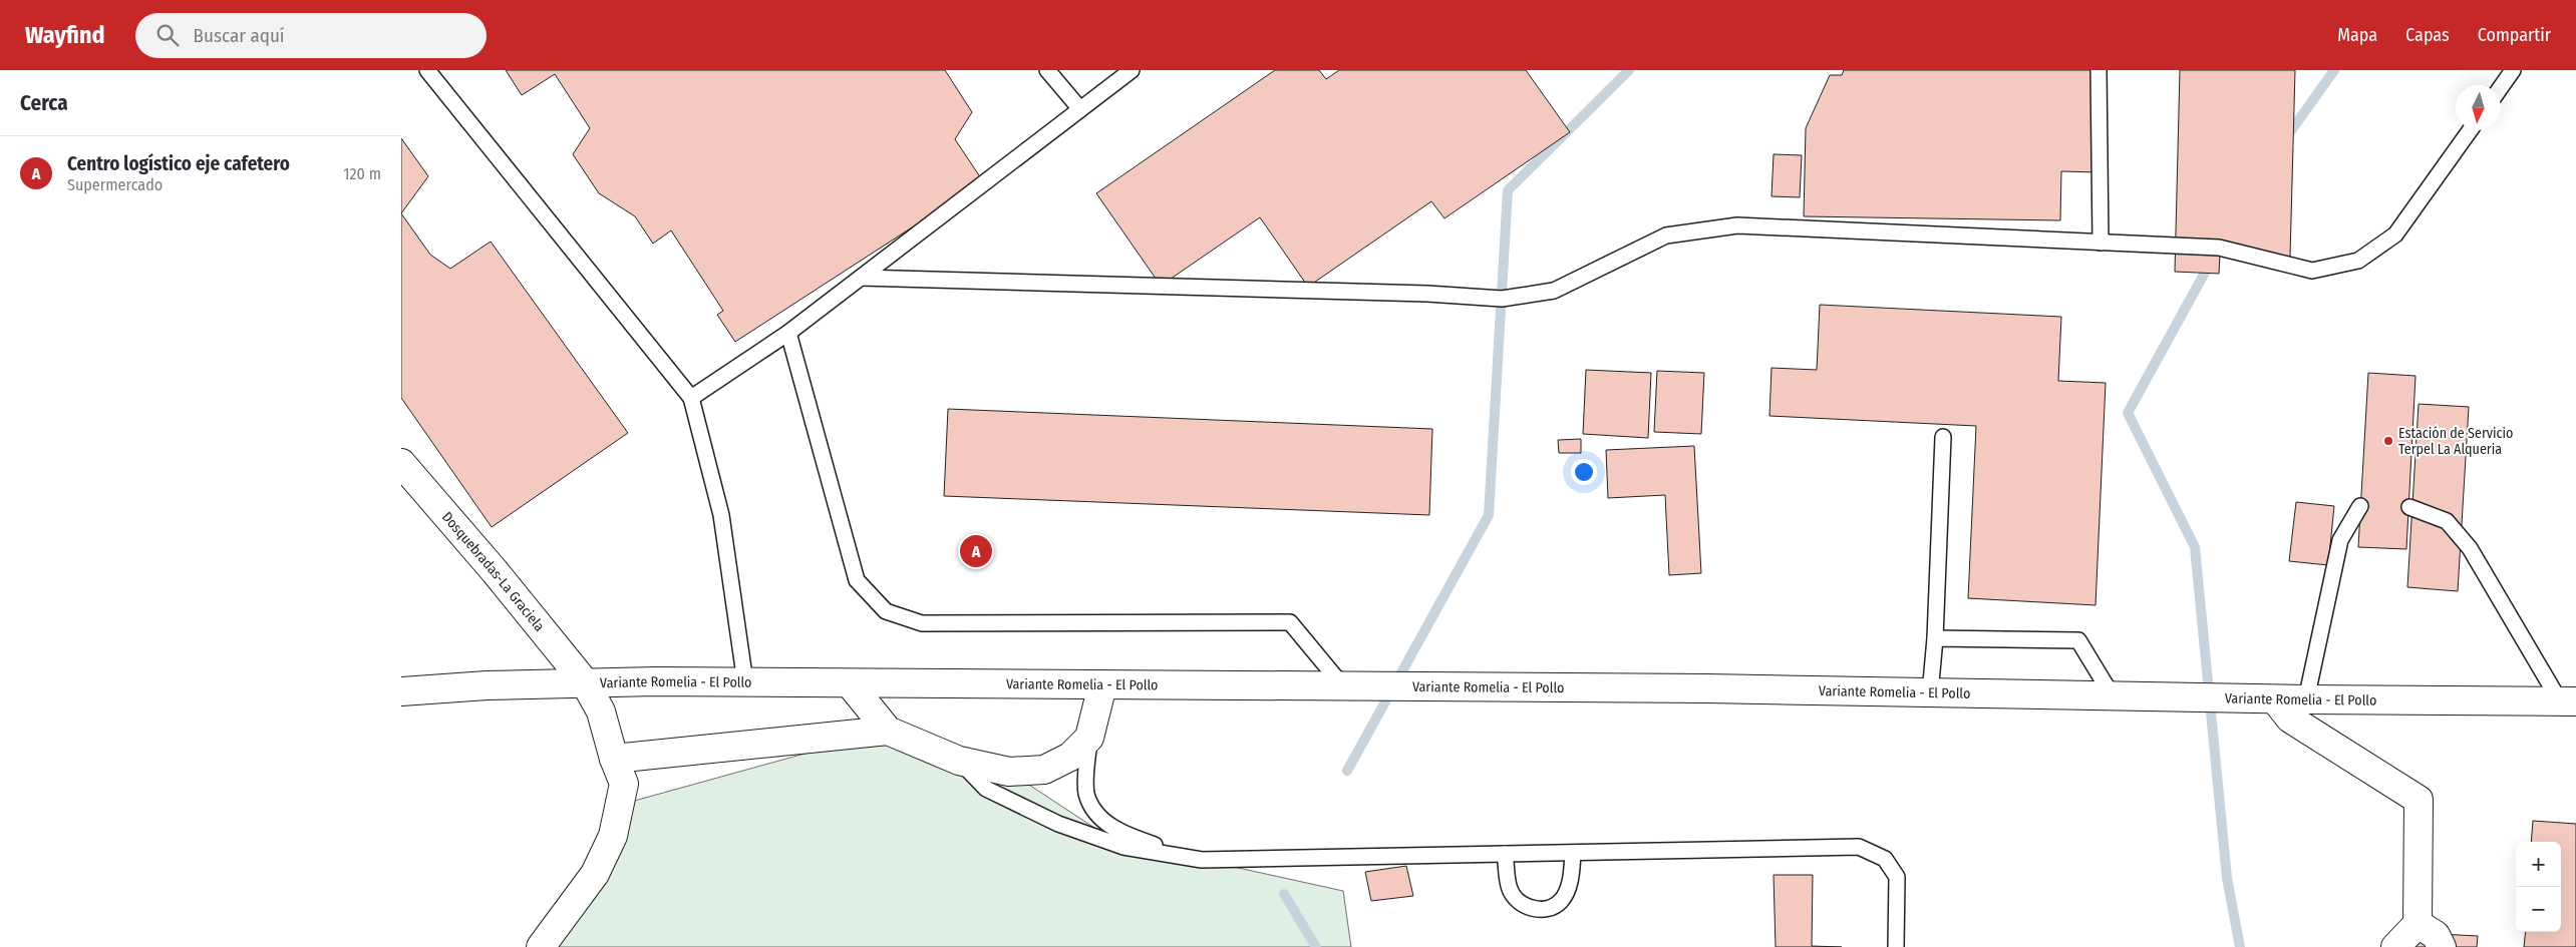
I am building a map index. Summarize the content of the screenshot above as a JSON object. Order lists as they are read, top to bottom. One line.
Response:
{"streets":{"main road":["Dosquebradas-La Graciela","Variante Romelia - El Pollo"]},"crossings":[["Dosquebradas-La Graciela","Variante Romelia - El Pollo"]],"places":["Estación de Servicio Terpel La Alqueria"],"north":"bottom","page":{"header":"Wayfind","search":"Buscar aquí","nav":["Mapa","Capas","Compartir"],"heading":"Cerca","list":[{"mark":"A","name":"Centro logístico eje cafetero","note":"Supermercado","value":"120 m"}],"pins":"A","map_buttons":["+","−"]}}
